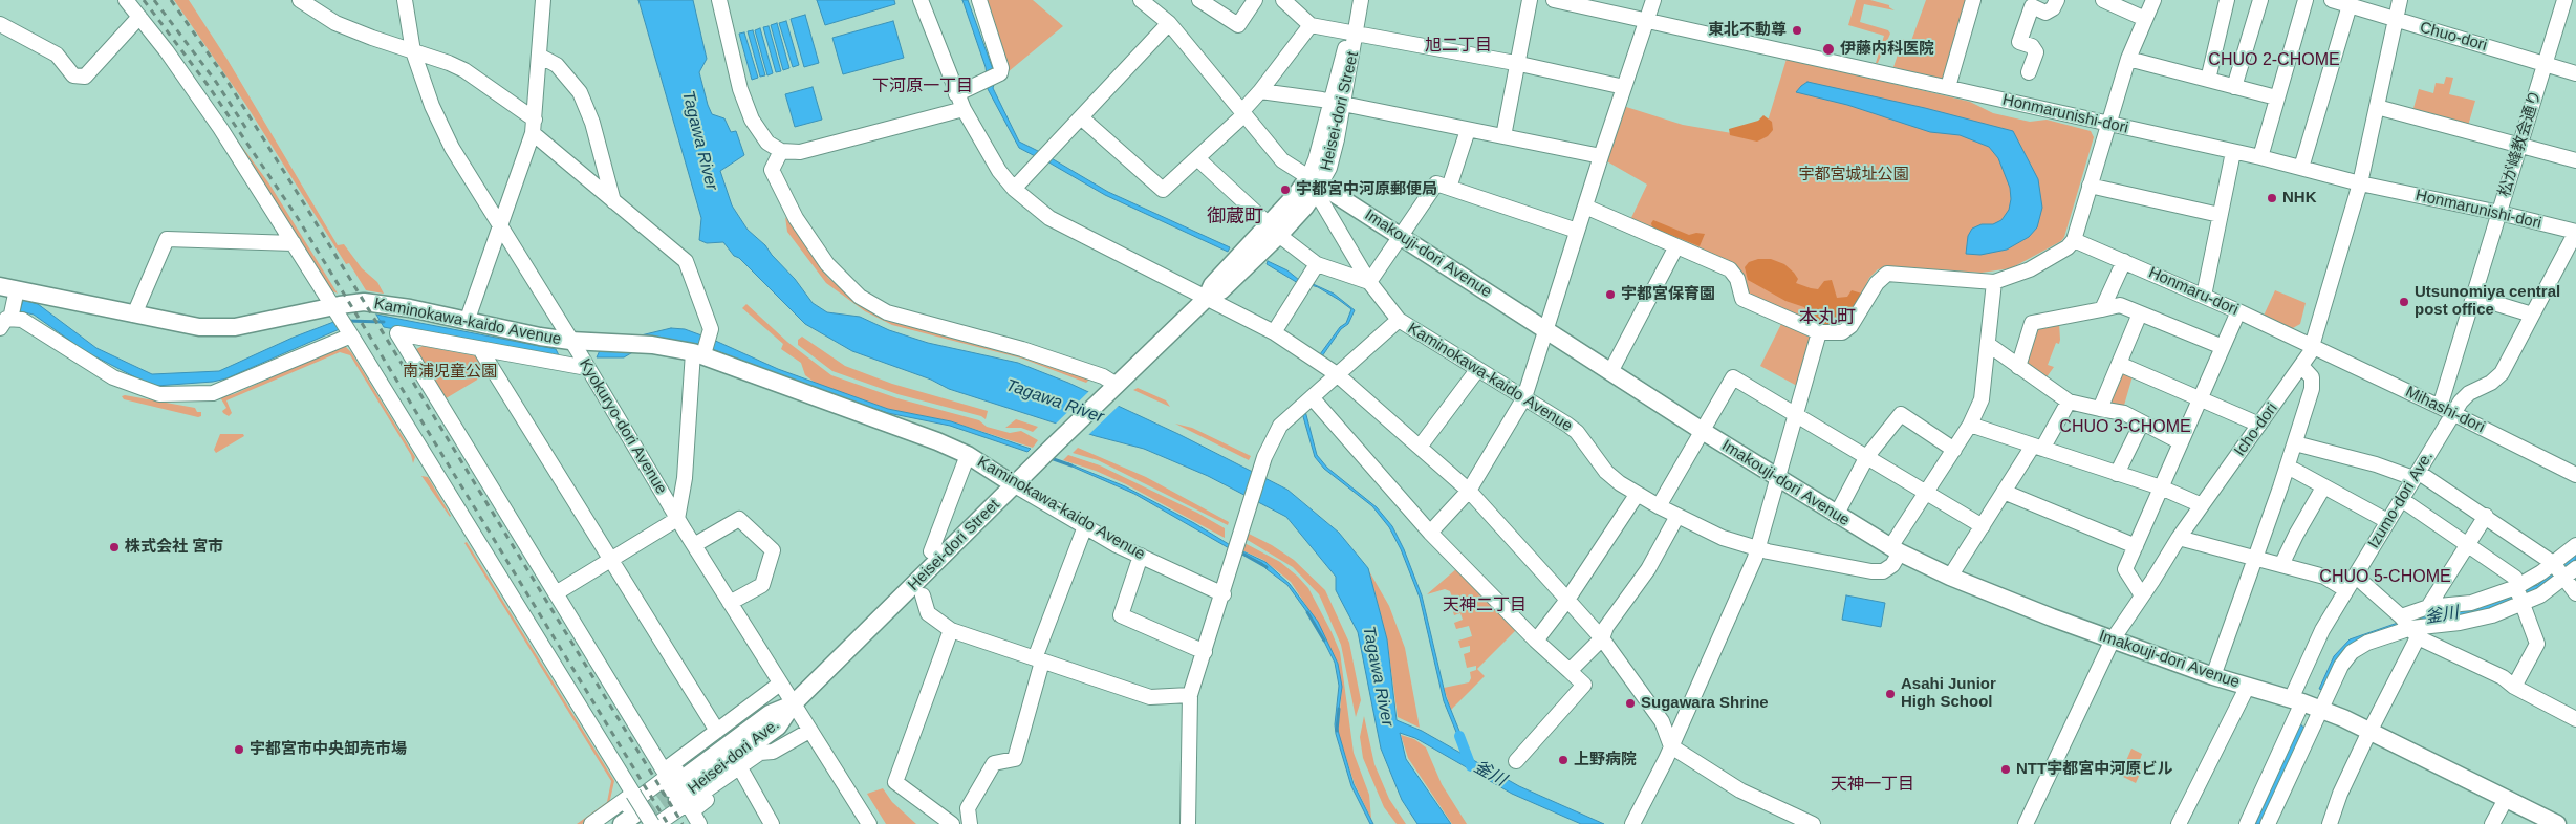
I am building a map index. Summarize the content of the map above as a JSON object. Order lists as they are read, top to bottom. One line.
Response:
{"streets":{"main road":["Heisei-dori Street","Imakouji-dori Avenue","Kaminokawa-kaido Avenue","Heisei-dori Ave."],"street":["Chuo-dori","Honmarunishi-dori","松が峰教会通り","Honmaru-dori","Mihashi-dori","Kyokuryo-dori Avenue","Icho-dori","Izumo-dori Ave."]},"crossings":[["Chuo-dori","松が峰教会通り"],["Chuo-dori","Icho-dori"],["Heisei-dori Street","Imakouji-dori Avenue"],["Heisei-dori Street","Kaminokawa-kaido Avenue"],["Heisei-dori Street","Kyokuryo-dori Avenue"],["Heisei-dori Street","Heisei-dori Ave."],["Honmarunishi-dori","松が峰教会通り"],["Honmarunishi-dori","Icho-dori"],["Honmarunishi-dori","Izumo-dori Ave."],["松が峰教会通り","Mihashi-dori"],["Imakouji-dori Avenue","Kaminokawa-kaido Avenue"],["Imakouji-dori Avenue","Icho-dori"],["Imakouji-dori Avenue","Izumo-dori Ave."],["Honmaru-dori","Mihashi-dori"],["Honmaru-dori","Icho-dori"],["Kaminokawa-kaido Avenue","Kyokuryo-dori Avenue"],["Mihashi-dori","Icho-dori"],["Mihashi-dori","Izumo-dori Ave."],["Kyokuryo-dori Avenue","Heisei-dori Ave."]],"districts":["旭二丁目","CHUO 2-CHOME","下河原一丁目","御蔵町","本丸町","CHUO 3-CHOME","CHUO 5-CHOME","天神二丁目","天神一丁目"],"water":["Tagawa River","釜川"],"parks":["宇都宮城址公園","南浦児童公園"],"places":["東北不動尊","伊藤内科医院","宇都宮中河原郵便局","NHK","宇都宮保育園","Utsunomiya central post office","株式会社 宮市","Asahi Junior High School","Sugawara Shrine","宇都宮市中央卸売市場","上野病院","NTT宇都宮中河原ビル"]}
